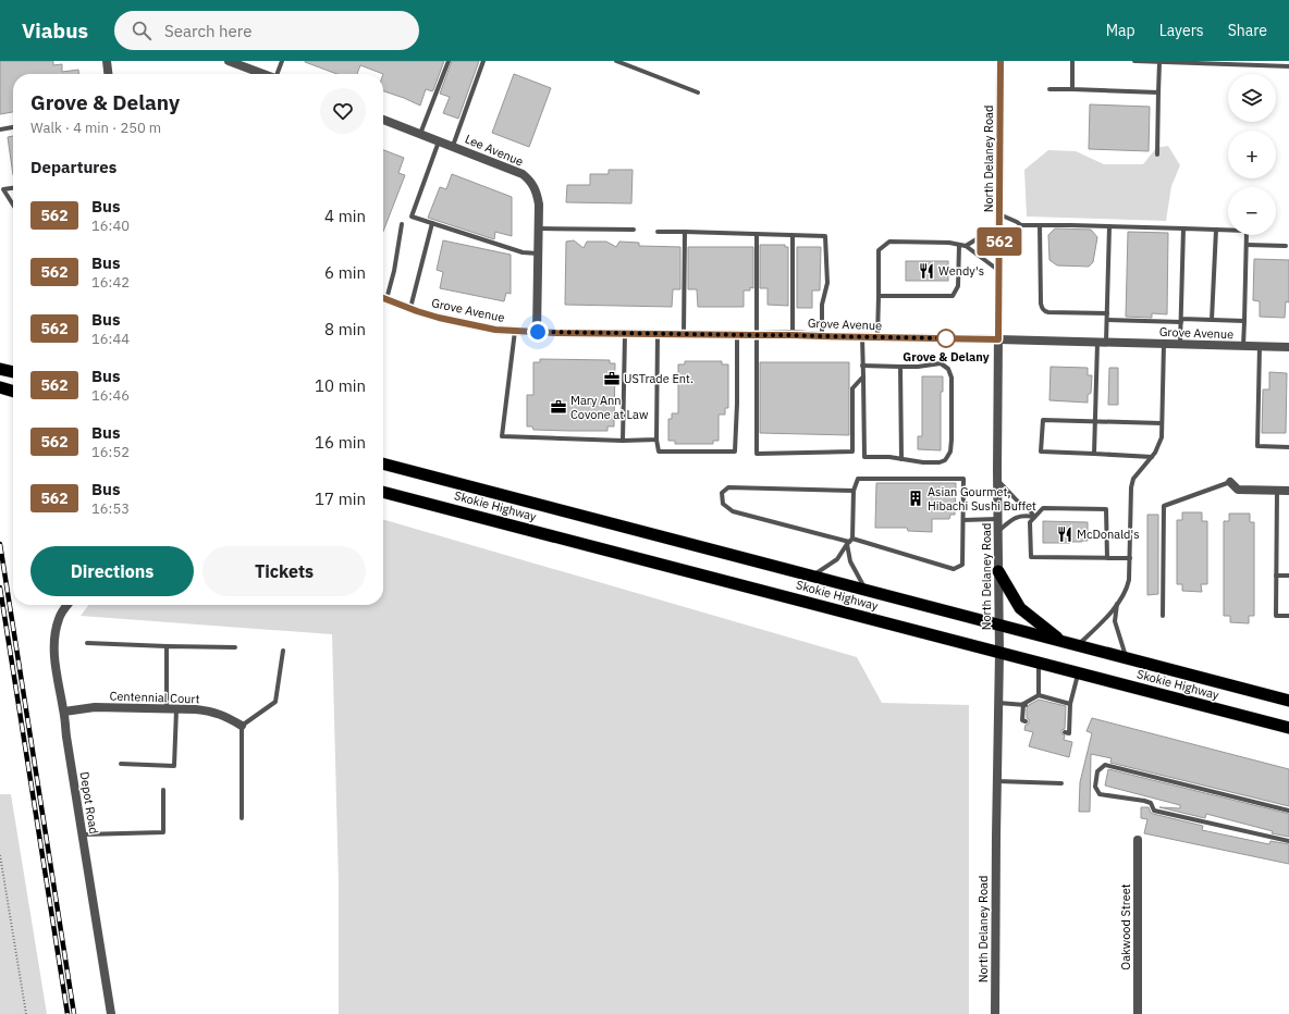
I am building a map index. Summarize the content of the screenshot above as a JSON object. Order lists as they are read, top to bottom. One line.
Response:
{"streets":{"highway":["Skokie Highway"],"street":["Lee Avenue","North Delaney Road","Grove Avenue","Centennial Court","Depot Road","Oakwood Street"]},"crossings":[["Lee Avenue","Grove Avenue"],["North Delaney Road","Grove Avenue"],["North Delaney Road","Skokie Highway"],["Centennial Court","Depot Road"]],"places":{"restaurant":["Wendy's","McDonald's"],"other":["Grove & Delany"],"office":["USTrade Ent.","Mary Ann Covone at Law"],"building":["Asian Gourmet, Hibachi Sushi Buffet"]},"lines":["bus line 562"],"page":{"header":"Viabus","search":"Search here","nav":["Map","Layers","Share"],"on_map":"562","map_buttons":["+","−"],"heading":[["Grove & Delany","Walk · 4 min · 250 m"],"Departures"],"list":[{"mark":"562","name":"Bus","note":"16:40","value":"4 min"},{"mark":"562","name":"Bus","note":"16:42","value":"6 min"},{"mark":"562","name":"Bus","note":"16:44","value":"8 min"},{"mark":"562","name":"Bus","note":"16:46","value":"10 min"},{"mark":"562","name":"Bus","note":"16:52","value":"16 min"},{"mark":"562","name":"Bus","note":"16:53","value":"17 min"}],"buttons":["Directions","Tickets"]}}
